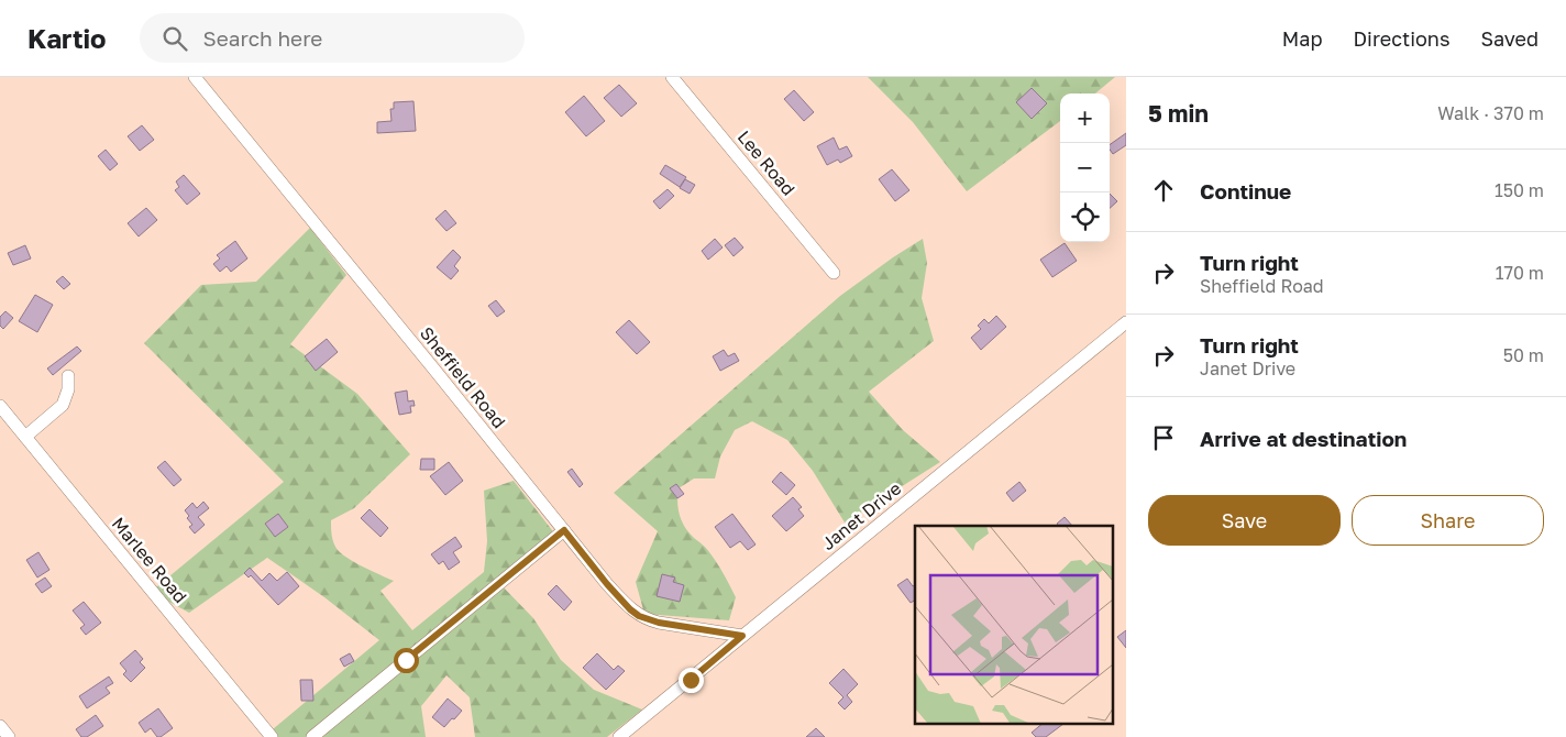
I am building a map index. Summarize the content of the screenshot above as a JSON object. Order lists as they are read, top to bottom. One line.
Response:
{"streets":{"street":["Lee Road","Sheffield Road","Janet Drive","Marlee Road"]},"crossings":[["Sheffield Road","Janet Drive"]],"page":{"header":"Kartio","search":"Search here","nav":["Map","Directions","Saved"],"heading":["5 min","Walk · 370 m"],"map_buttons":["+","−"],"list":[["Continue","150 m"],["Turn right","Sheffield Road","170 m"],["Turn right","Janet Drive","50 m"],"Arrive at destination"],"buttons":["Save","Share"]}}
